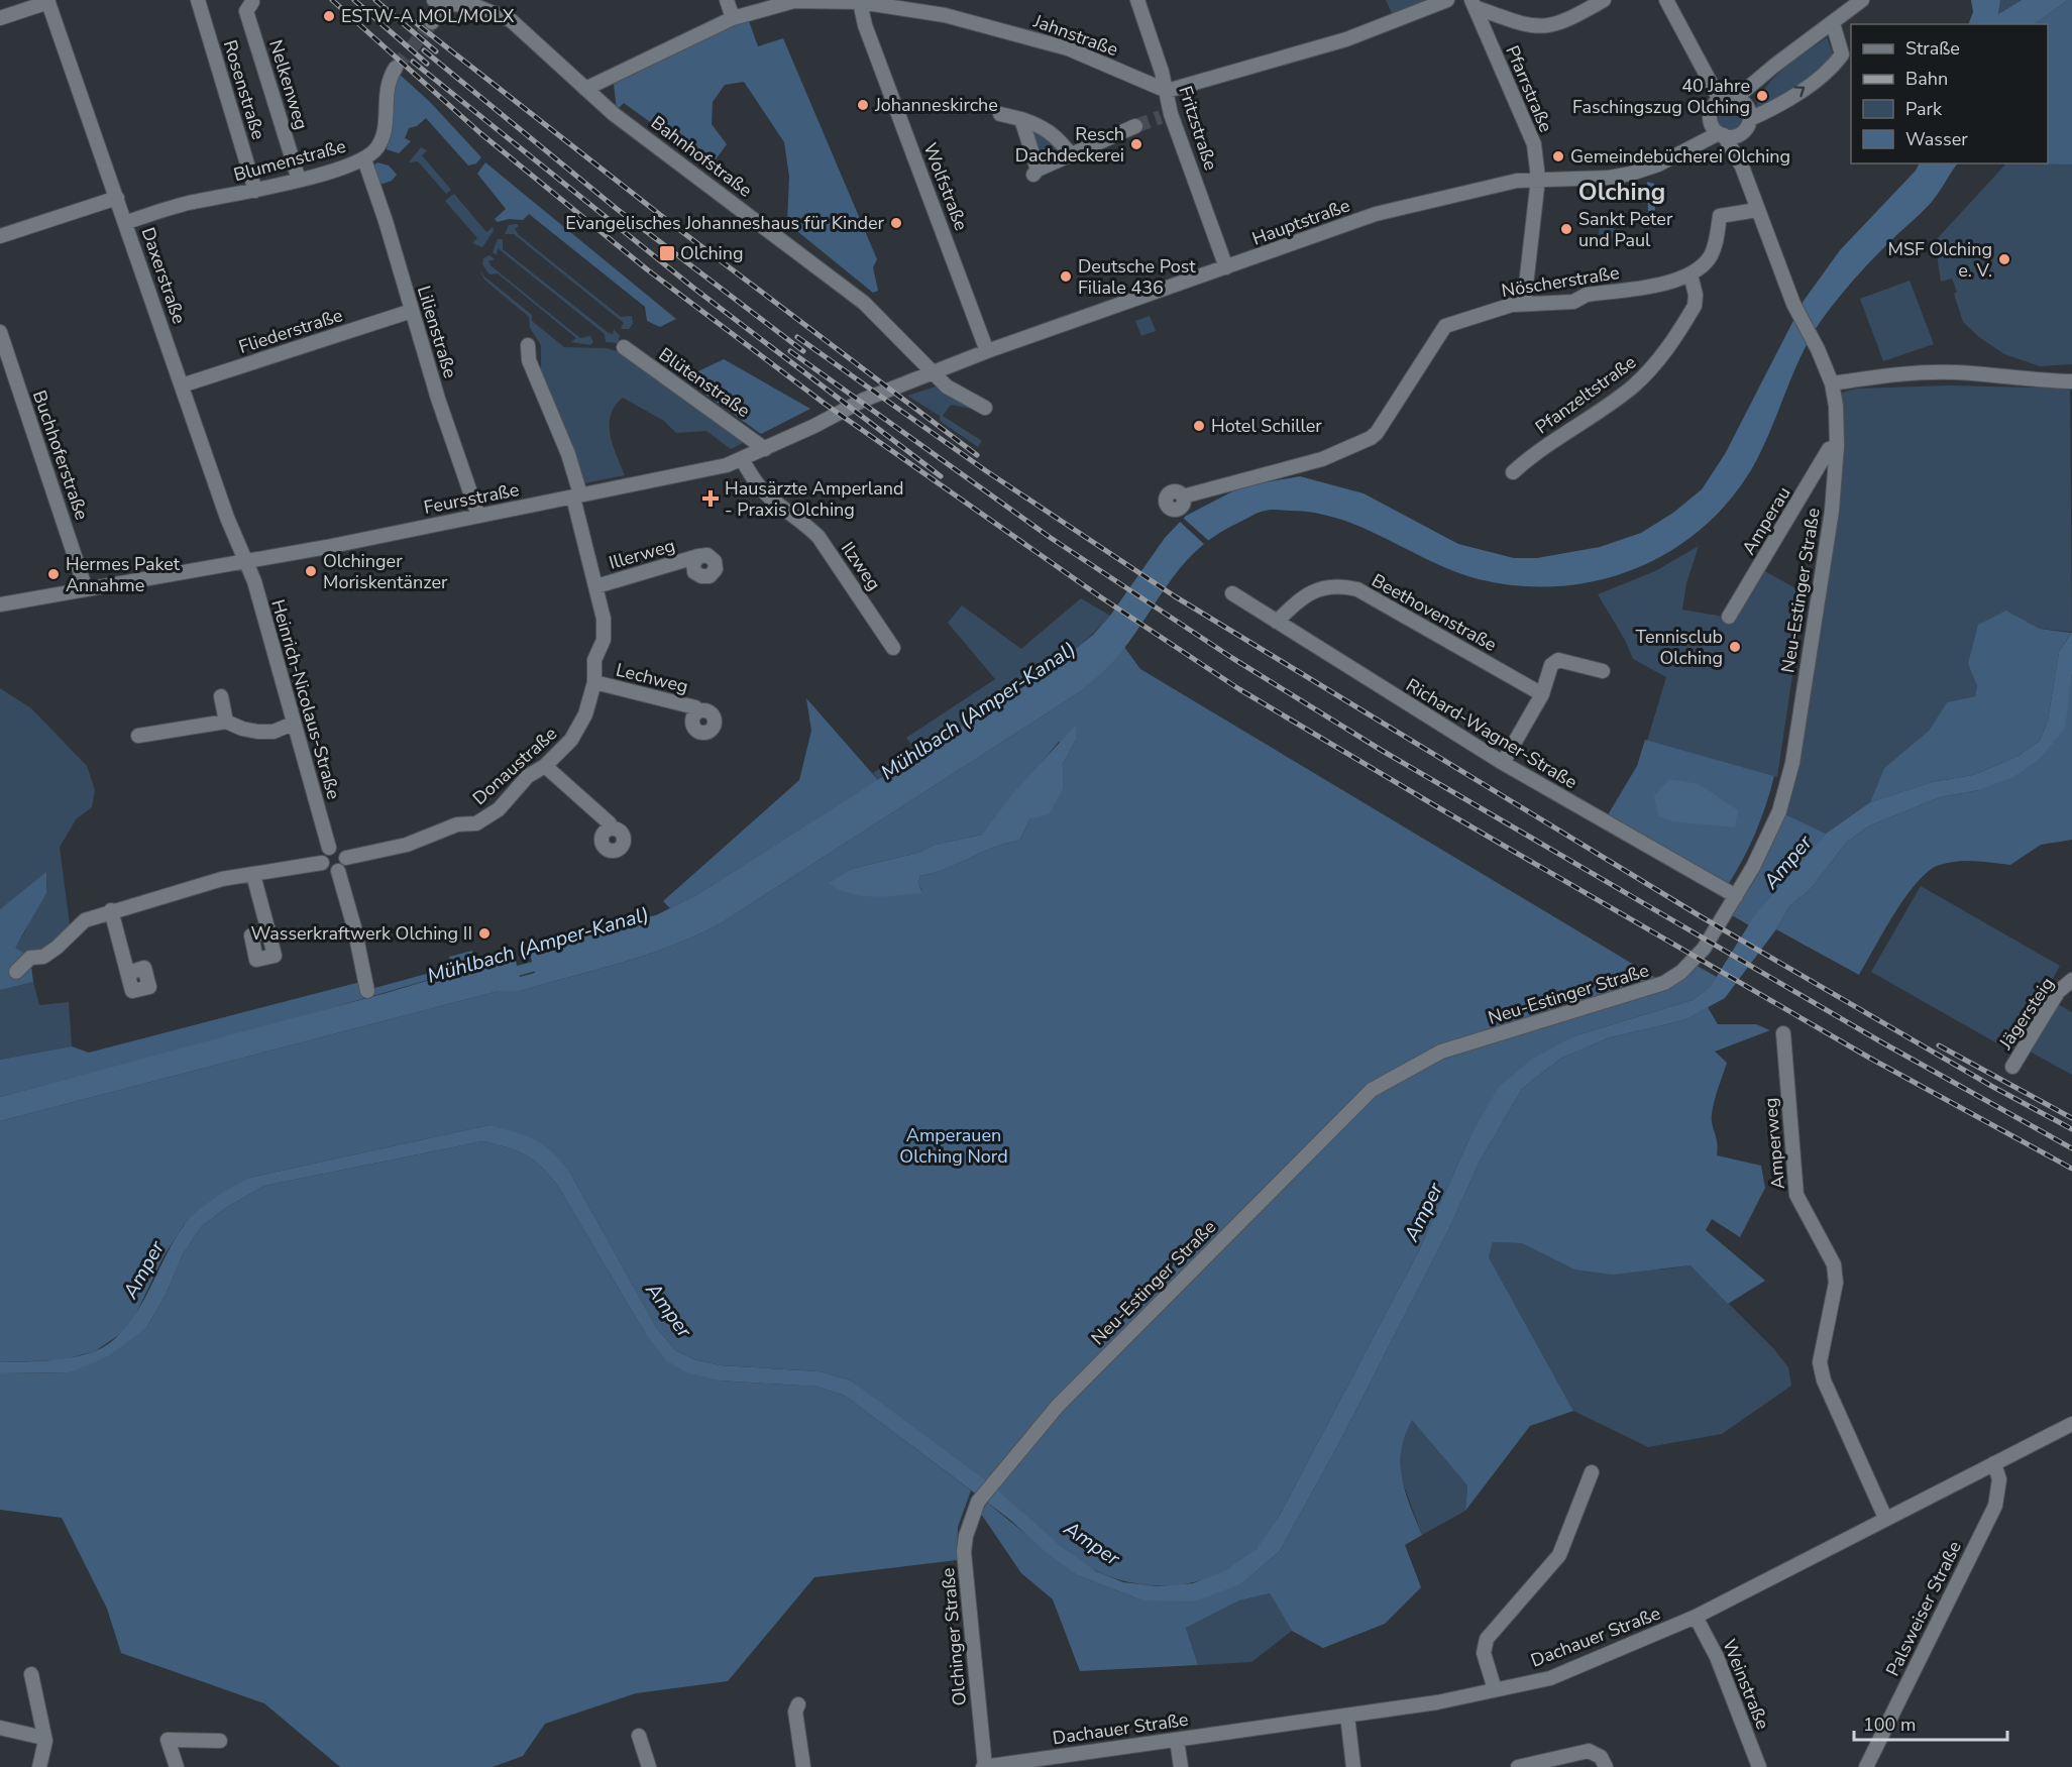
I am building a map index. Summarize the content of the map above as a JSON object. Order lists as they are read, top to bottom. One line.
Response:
{"streets":{"street":["Jahnstraße","Nelkenweg","Pfarrstraße","Rosenstraße","Fritzstraße","Bahnhofstraße","Blumenstraße","Wolfstraße","Hauptstraße","Daxerstraße","Nöscherstraße","Fliederstraße","Lilienstraße","Blütenstraße","Pfanzeltstraße","Buchhoferstraße","Feursstraße","Amperau","Illerweg","Ilzweg","Neu-Estinger Straße","Beethovenstraße","Lechweg","Heinrich-Nicolaus-Straße","Richard-Wagner-Straße","Donaustraße","Jägersteig","Amperweg","Palsweiser Straße","Olchinger Straße","Dachauer Straße","Weinstraße"]},"crossings":[["Jahnstraße","Fritzstraße"],["Jahnstraße","Bahnhofstraße"],["Jahnstraße","Wolfstraße"],["Nelkenweg","Blumenstraße"],["Pfarrstraße","Hauptstraße"],["Pfarrstraße","Nöscherstraße"],["Rosenstraße","Blumenstraße"],["Fritzstraße","Hauptstraße"],["Bahnhofstraße","Hauptstraße"],["Bahnhofstraße","Feursstraße"],["Blumenstraße","Daxerstraße"],["Blumenstraße","Lilienstraße"],["Wolfstraße","Hauptstraße"],["Hauptstraße","Feursstraße"],["Hauptstraße","Neu-Estinger Straße"],["Daxerstraße","Fliederstraße"],["Daxerstraße","Feursstraße"],["Daxerstraße","Heinrich-Nicolaus-Straße"],["Nöscherstraße","Pfanzeltstraße"],["Nöscherstraße","Neu-Estinger Straße"],["Fliederstraße","Lilienstraße"],["Lilienstraße","Feursstraße"],["Blütenstraße","Feursstraße"],["Buchhoferstraße","Feursstraße"],["Feursstraße","Ilzweg"],["Feursstraße","Heinrich-Nicolaus-Straße"],["Feursstraße","Donaustraße"],["Amperau","Neu-Estinger Straße"],["Illerweg","Donaustraße"],["Neu-Estinger Straße","Richard-Wagner-Straße"],["Neu-Estinger Straße","Olchinger Straße"],["Beethovenstraße","Richard-Wagner-Straße"],["Lechweg","Donaustraße"],["Heinrich-Nicolaus-Straße","Donaustraße"],["Amperweg","Dachauer Straße"],["Palsweiser Straße","Dachauer Straße"],["Olchinger Straße","Dachauer Straße"],["Dachauer Straße","Weinstraße"]],"districts":["Olching"],"water":["Mühlbach (Amper-Kanal)","Amper"],"parks":["Amperauen Olching Nord"],"places":{"other":["ESTW-A MOL/MOLX","40 Jahre Faschingszug Olching","Johanneskirche","Resch Dachdeckerei","Gemeindebücherei Olching","Evangelisches Johanneshaus für Kinder","Sankt Peter und Paul","MSF Olching e. V.","Deutsche Post Filiale 436","Hotel Schiller","Olchinger Moriskentänzer","Hermes Paket Annahme","Tennisclub Olching","Wasserkraftwerk Olching II"],"transit":["Olching"],"health":["Hausärzte Amperland - Praxis Olching"]},"legend":["Straße","Bahn","Park","Wasser"],"scale_bar":"100 m"}
